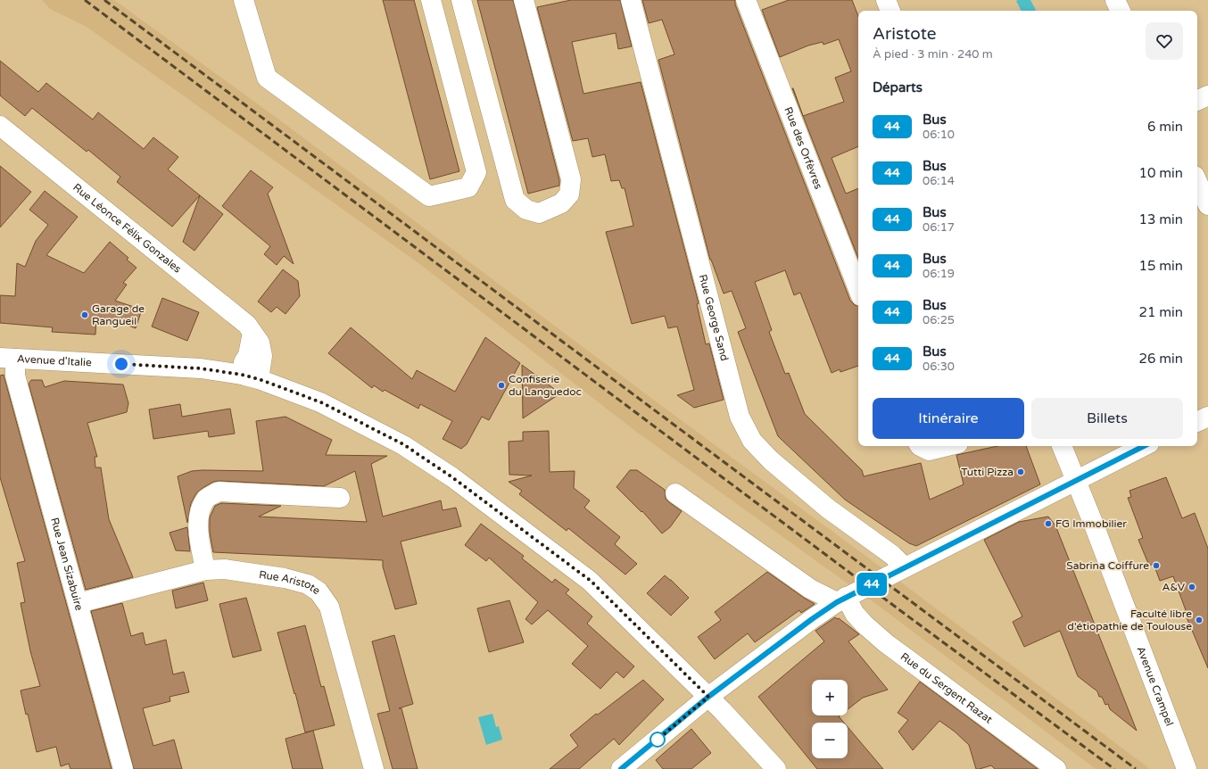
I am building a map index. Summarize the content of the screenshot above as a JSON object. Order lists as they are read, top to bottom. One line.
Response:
{"streets":{"street":["Rue des Orfèvres","Rue Léonce Félix Gonzales","Rue George Sand","Avenue d'Italie","Rue Jean Sizabuire","Rue Aristote","Avenue Crampel","Rue du Sergent Razat"]},"crossings":[["Rue Léonce Félix Gonzales","Avenue d'Italie"],["Avenue d'Italie","Rue Jean Sizabuire"],["Rue Jean Sizabuire","Rue Aristote"]],"places":["Garage de Rangueil","Confiserie du Languedoc","Tutti Pizza","FG Immobilier","Sabrina Coiffure","A&V","Faculté libre d'étiopathie de Toulouse"],"lines":["bus line 44"],"page":{"on_map":"44","heading":[["Aristote","À pied · 3 min · 240 m"],"Départs"],"list":[{"mark":"44","name":"Bus","note":"06:10","value":"6 min"},{"mark":"44","name":"Bus","note":"06:14","value":"10 min"},{"mark":"44","name":"Bus","note":"06:17","value":"13 min"},{"mark":"44","name":"Bus","note":"06:19","value":"15 min"},{"mark":"44","name":"Bus","note":"06:25","value":"21 min"},{"mark":"44","name":"Bus","note":"06:30","value":"26 min"}],"buttons":["Itinéraire","Billets"],"map_buttons":["+","−"]}}
